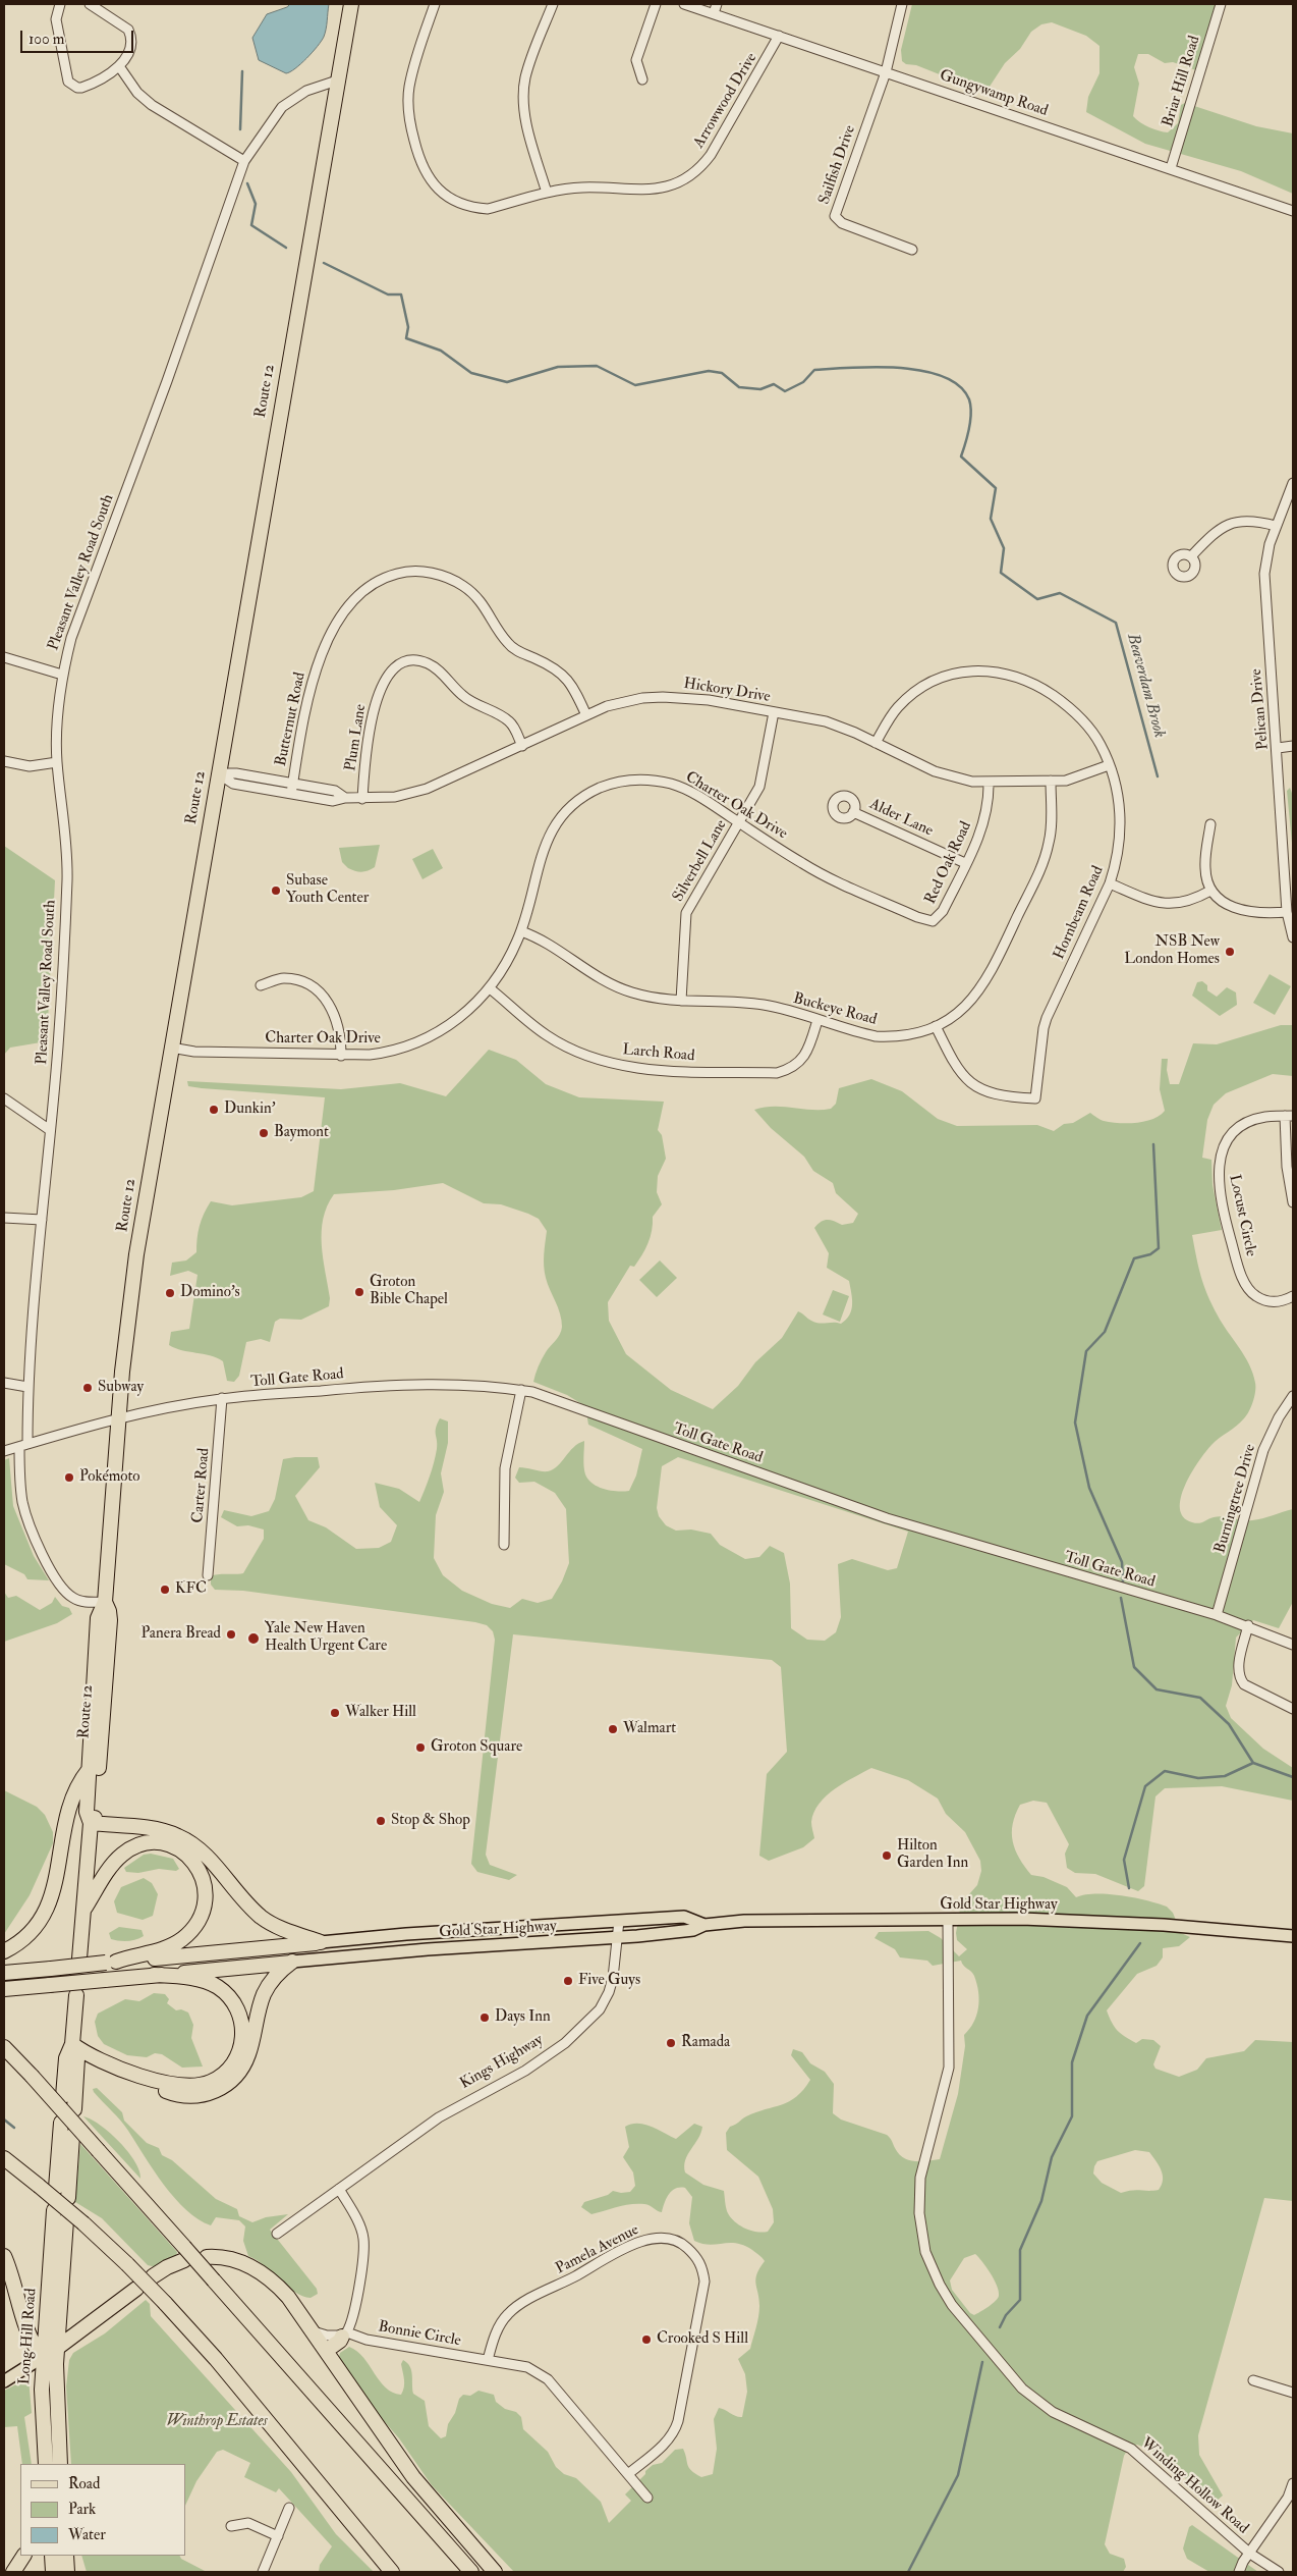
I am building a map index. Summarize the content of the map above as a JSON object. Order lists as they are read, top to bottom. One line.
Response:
{"streets":{"highway":["Route 12","Long Hill Road"],"main road":["Gold Star Highway"],"street":["Briar Hill Road","Gungywamp Road","Arrowwood Drive","Sailfish Drive","Pleasant Valley Road South","Hickory Drive","Pelican Drive","Butternut Road","Plum Lane","Charter Oak Drive","Alder Lane","Silverbell Lane","Red Oak Road","Hornbeam Road","Buckeye Road","Larch Road","Locust Circle","Toll Gate Road","Carter Road","Burningtree Drive","Kings Highway","Pamela Avenue","Bonnie Circle","Winding Hollow Road"]},"crossings":[["Briar Hill Road","Gungywamp Road"],["Gungywamp Road","Arrowwood Drive"],["Gungywamp Road","Sailfish Drive"],["Route 12","Pleasant Valley Road South"],["Route 12","Hickory Drive"],["Route 12","Charter Oak Drive"],["Route 12","Toll Gate Road"],["Pleasant Valley Road South","Toll Gate Road"],["Hickory Drive","Butternut Road"],["Hickory Drive","Plum Lane"],["Hickory Drive","Silverbell Lane"],["Hickory Drive","Red Oak Road"],["Hickory Drive","Hornbeam Road"],["Hickory Drive","Buckeye Road"],["Charter Oak Drive","Silverbell Lane"],["Charter Oak Drive","Red Oak Road"],["Charter Oak Drive","Buckeye Road"],["Charter Oak Drive","Larch Road"],["Alder Lane","Red Oak Road"],["Silverbell Lane","Buckeye Road"],["Hornbeam Road","Buckeye Road"],["Buckeye Road","Larch Road"],["Toll Gate Road","Carter Road"],["Toll Gate Road","Burningtree Drive"],["Gold Star Highway","Kings Highway"],["Gold Star Highway","Winding Hollow Road"],["Pamela Avenue","Bonnie Circle"]],"water":["Beaverdam Brook"],"parks":["Winthrop Estates"],"places":["Subase Youth Center","NSB New London Homes","Dunkin'","Baymont","Groton Bible Chapel","Domino's","Subway","Pokémoto","KFC","Panera Bread","Yale New Haven Health Urgent Care","Walker Hill","Walmart","Groton Square","Stop & Shop","Hilton Garden Inn","Five Guys","Days Inn","Ramada","Crooked S Hill"],"legend":["Road","Park","Water"],"scale_bar":"100 m"}
